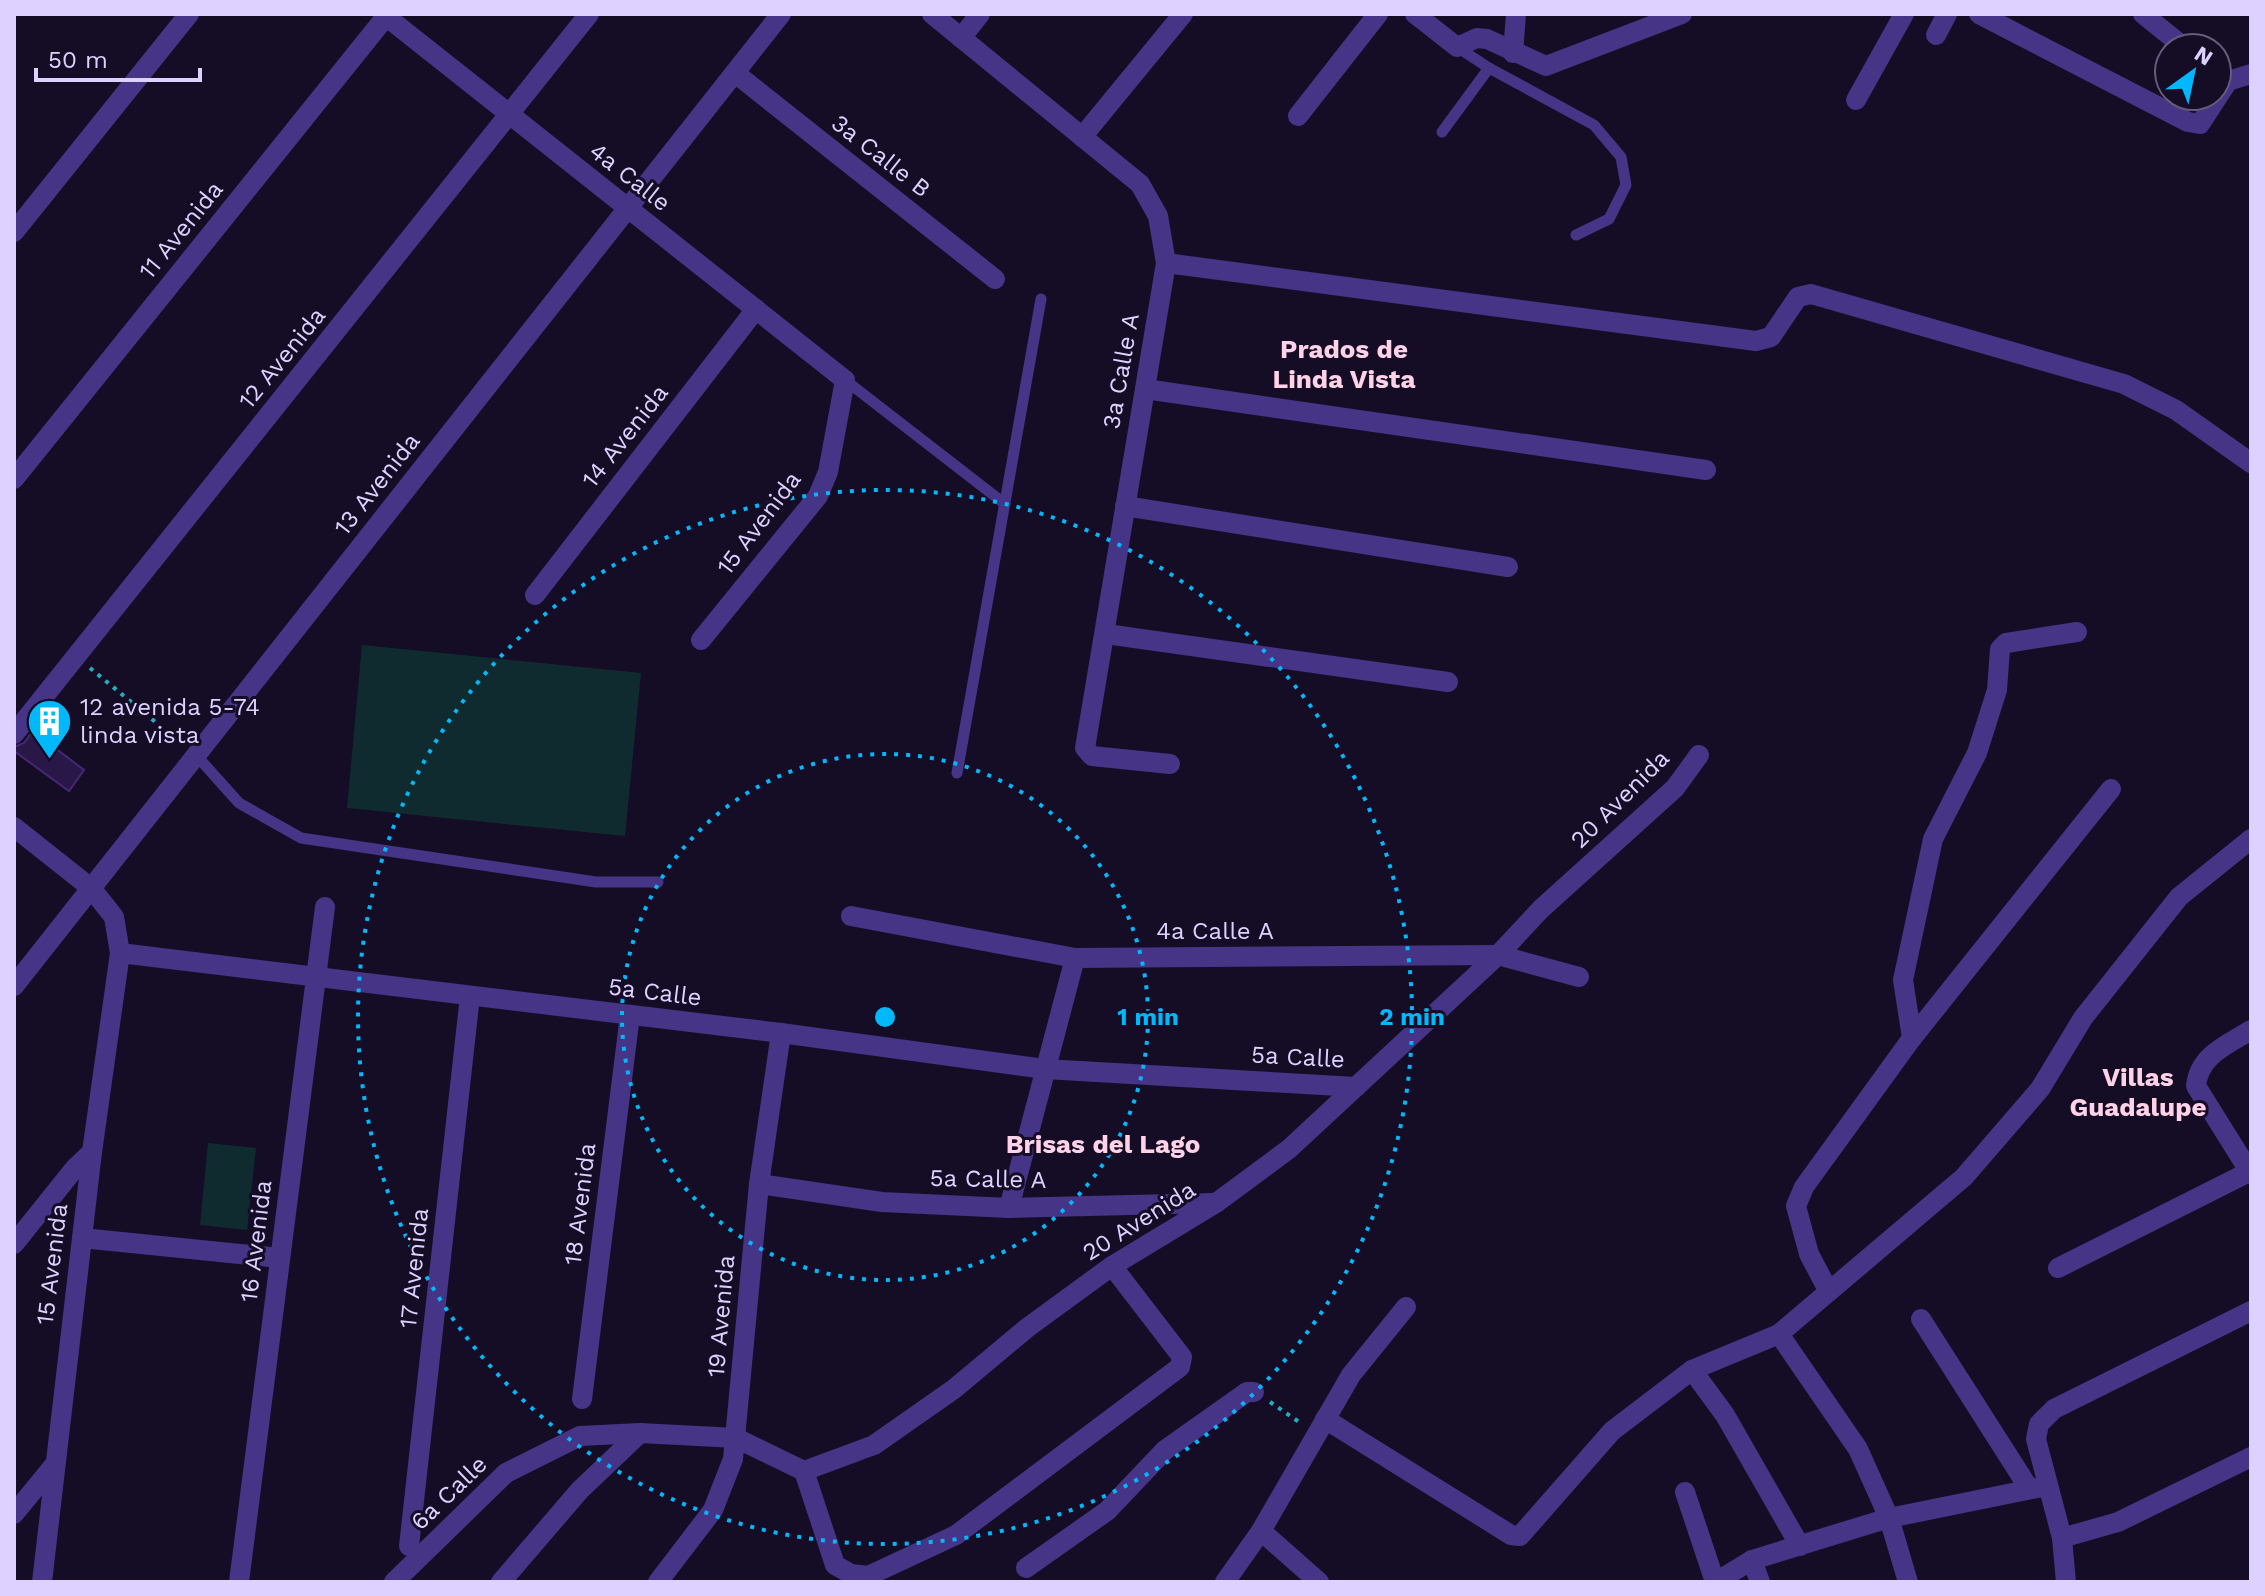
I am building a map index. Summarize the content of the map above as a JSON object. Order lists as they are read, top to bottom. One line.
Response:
{"streets":{"street":["3a Calle B","4a Calle","11 Avenida","12 Avenida","3a Calle A","14 Avenida","13 Avenida","15 Avenida","20 Avenida","4a Calle A","5a Calle","5a Calle A","18 Avenida","16 Avenida","17 Avenida","19 Avenida","6a Calle"]},"crossings":[["3a Calle B","13 Avenida"],["4a Calle","11 Avenida"],["4a Calle","12 Avenida"],["4a Calle","14 Avenida"],["4a Calle","13 Avenida"],["4a Calle","15 Avenida"],["15 Avenida","5a Calle"],["20 Avenida","4a Calle A"],["20 Avenida","5a Calle"],["20 Avenida","5a Calle A"],["5a Calle","18 Avenida"],["5a Calle","16 Avenida"],["5a Calle","17 Avenida"],["5a Calle","19 Avenida"],["5a Calle A","19 Avenida"],["19 Avenida","6a Calle"]],"districts":["Prados de Linda Vista","Villas Guadalupe","Brisas del Lago"],"places":{"building":["12 avenida 5-74 linda vista"]},"scale_bar":"50 m","north":"top right","rings":["1 min","2 min"]}
